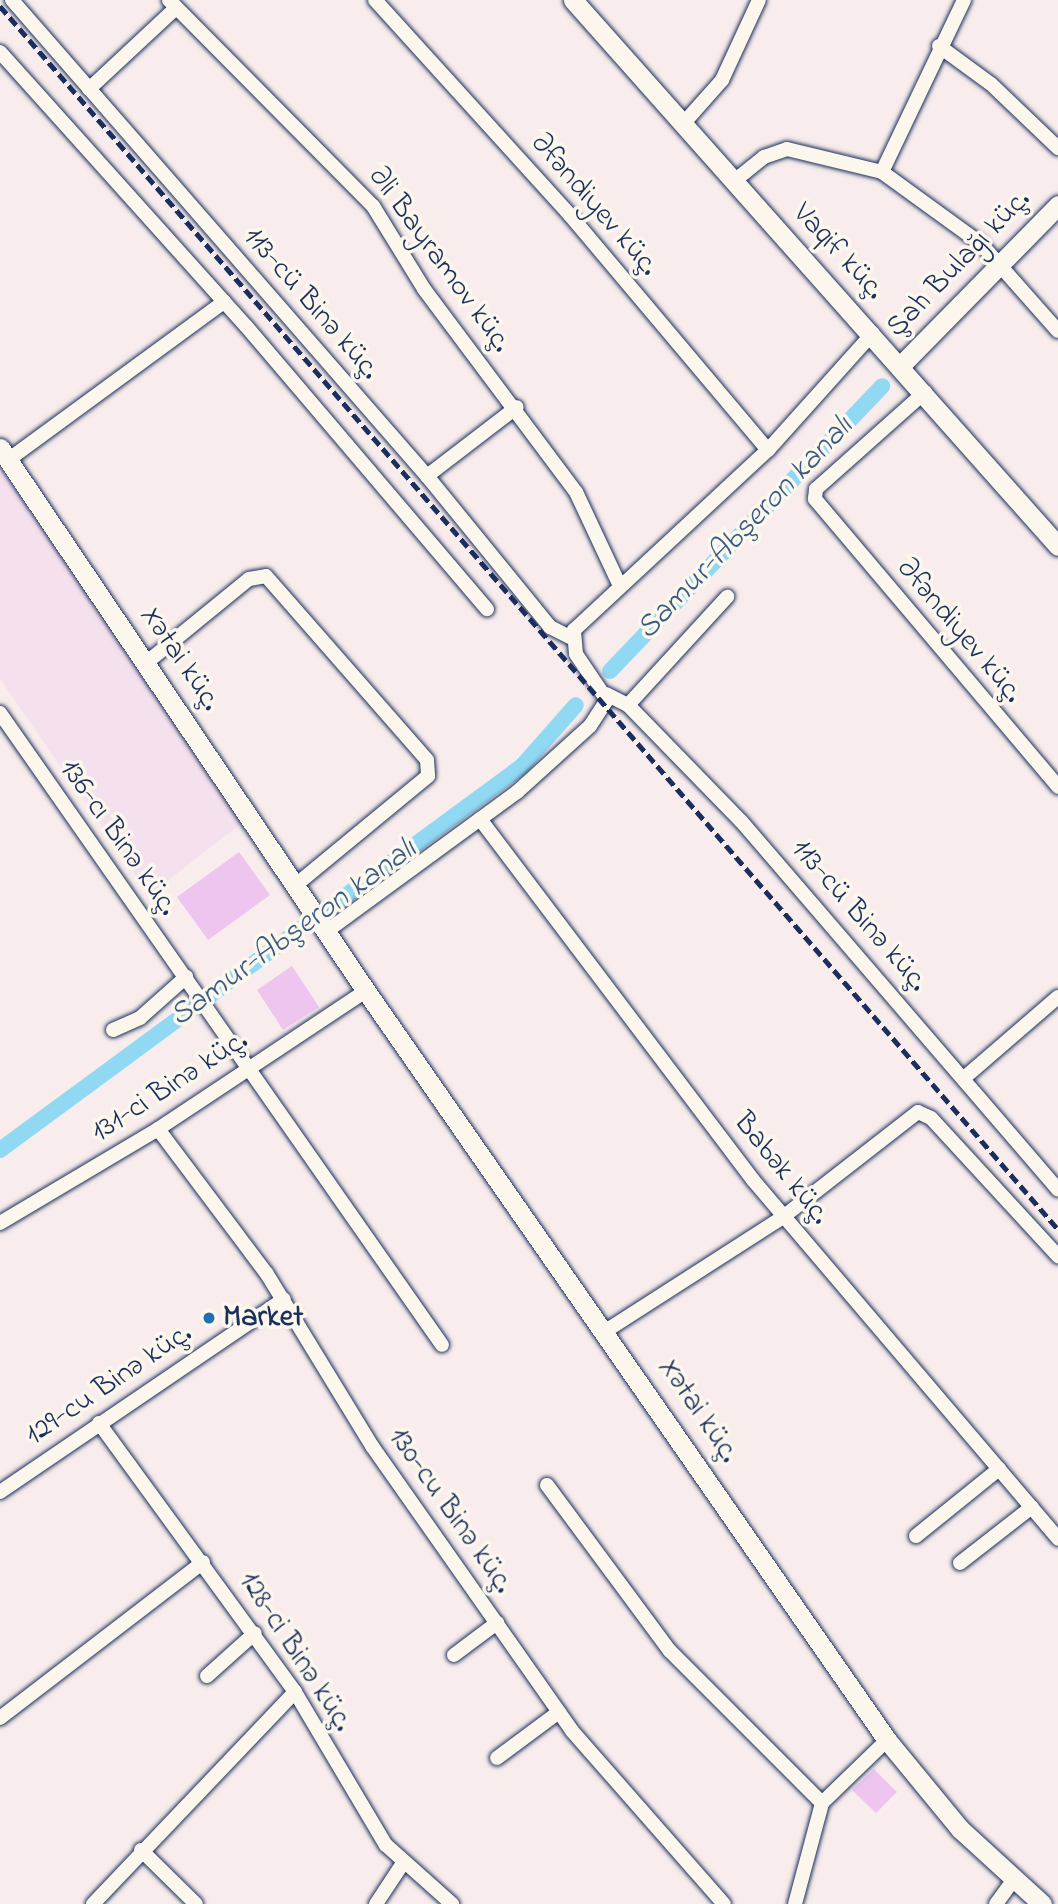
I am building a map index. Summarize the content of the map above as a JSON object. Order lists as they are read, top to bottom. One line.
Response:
{"streets":{"street":["Əfəndiyev küç.","Vaqif küç.","Əli Bayramov küç.","Şah Bulağı küç.","113-cü Binə küç.","Xətai küç.","136-cı Binə küç.","131-ci Binə küç.","Babək küç.","129-cu Binə küç.","130-cu Binə küç.","128-ci Binə küç."]},"crossings":[["Əfəndiyev küç.","Vaqif küç."],["Vaqif küç.","Şah Bulağı küç."],["Xətai küç.","131-ci Binə küç."],["136-cı Binə küç.","131-ci Binə küç."],["131-ci Binə küç.","130-cu Binə küç."],["129-cu Binə küç.","130-cu Binə küç."],["129-cu Binə küç.","128-ci Binə küç."]],"water":["Samur-Abşeron kanalı"],"places":["Market"]}
